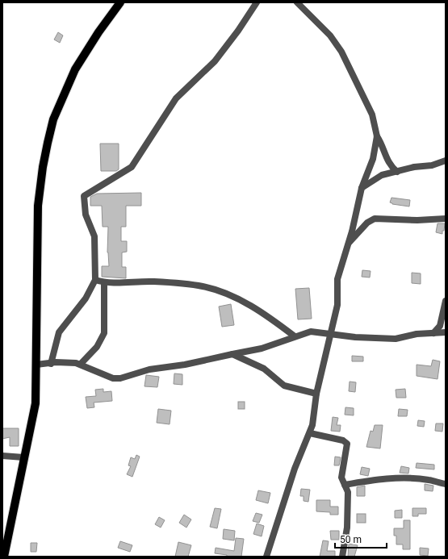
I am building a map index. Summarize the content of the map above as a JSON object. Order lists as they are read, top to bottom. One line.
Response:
{"scale_bar":"50 m"}
